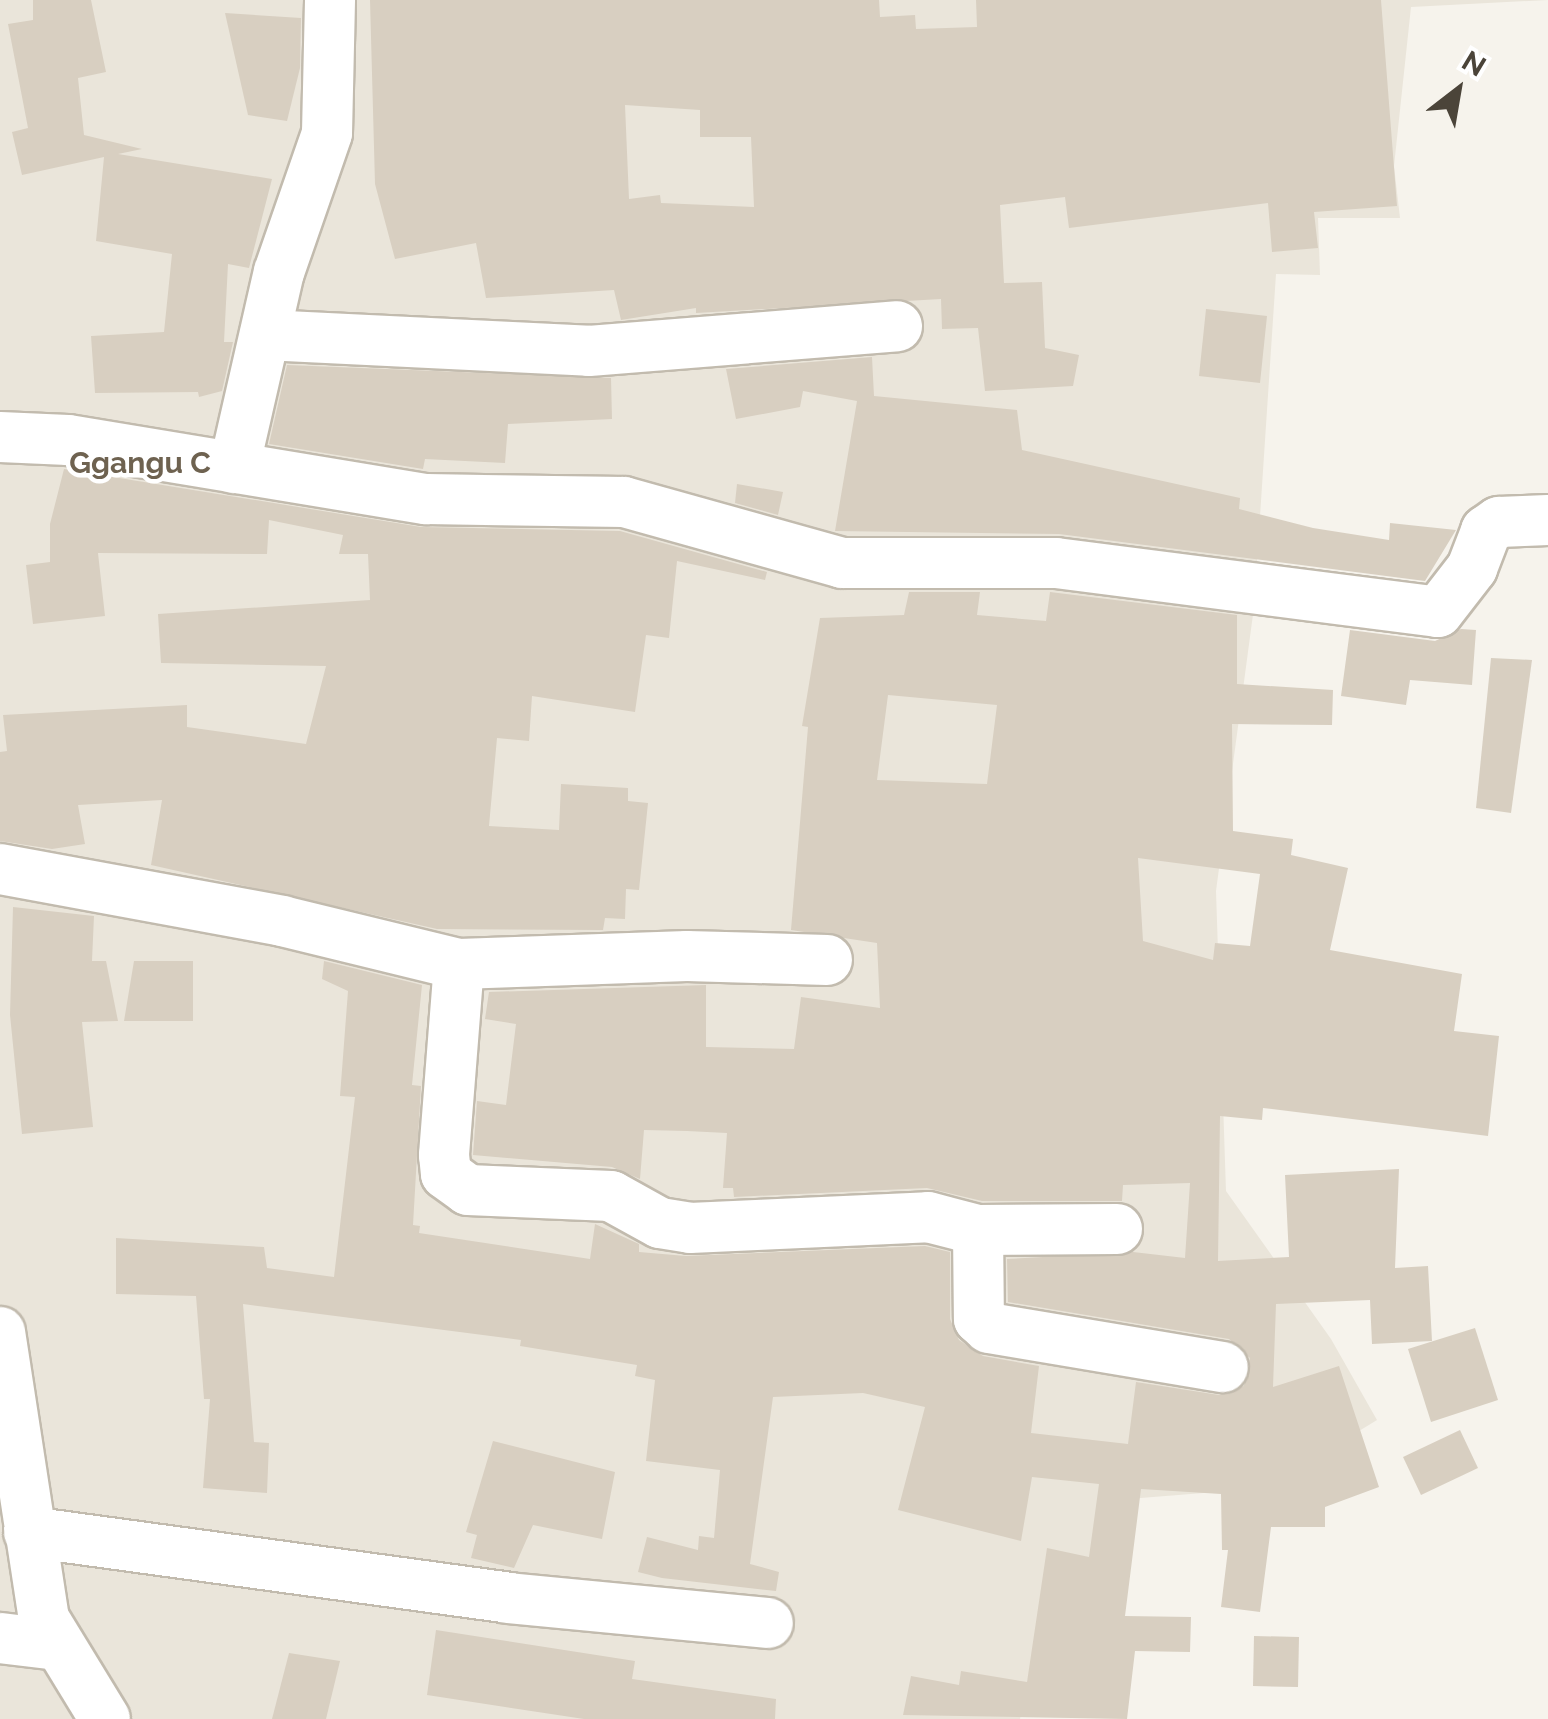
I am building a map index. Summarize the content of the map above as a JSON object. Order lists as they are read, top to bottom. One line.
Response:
{"districts":["Ggangu C"],"north":"top right"}
